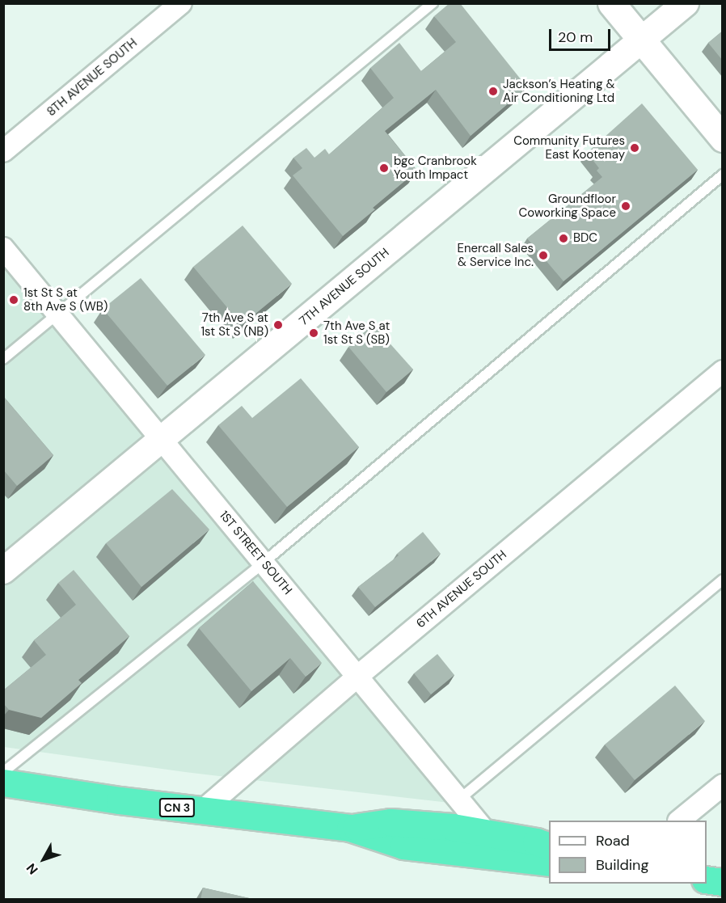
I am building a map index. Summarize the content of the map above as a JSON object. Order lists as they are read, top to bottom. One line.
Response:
{"streets":{"highway":["CN 3"],"street":["8TH AVENUE SOUTH","7TH AVENUE SOUTH","1ST STREET SOUTH","6TH AVENUE SOUTH"]},"crossings":[["7TH AVENUE SOUTH","1ST STREET SOUTH"],["1ST STREET SOUTH","6TH AVENUE SOUTH"],["1ST STREET SOUTH","CN 3"],["6TH AVENUE SOUTH","CN 3"]],"places":["Jackson’s Heating & Air Conditioning Ltd","Community Futures East Kootenay","bgc Cranbrook Youth Impact","Groundfloor Coworking Space","BDC","Enercall Sales & Service Inc.","1st St S at 8th Ave S (WB)","7th Ave S at 1st St S (NB)","7th Ave S at 1st St S (SB)"],"legend":["Road","Building"],"scale_bar":"20 m","north":"bottom left"}
